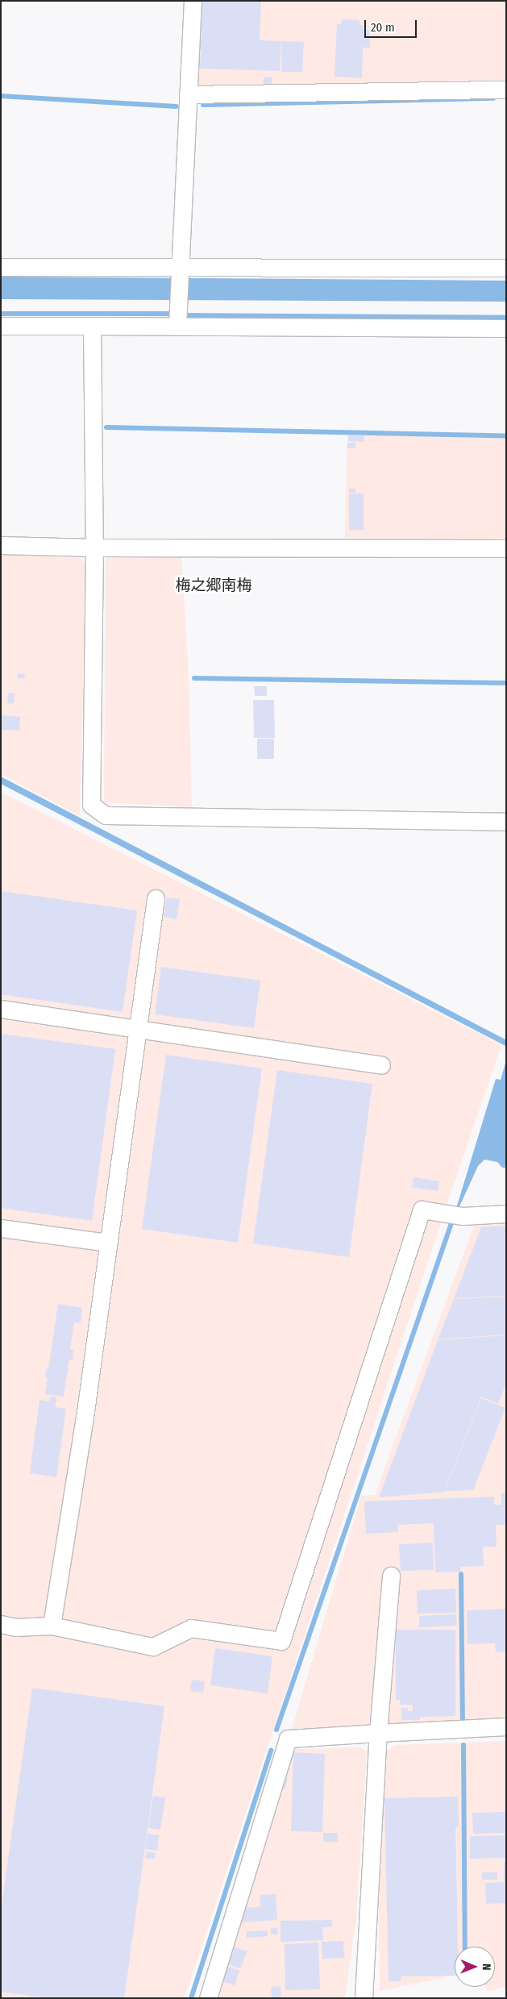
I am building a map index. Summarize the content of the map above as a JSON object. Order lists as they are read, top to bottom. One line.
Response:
{"districts":["梅之郷南梅"],"scale_bar":"20 m","north":"right"}
